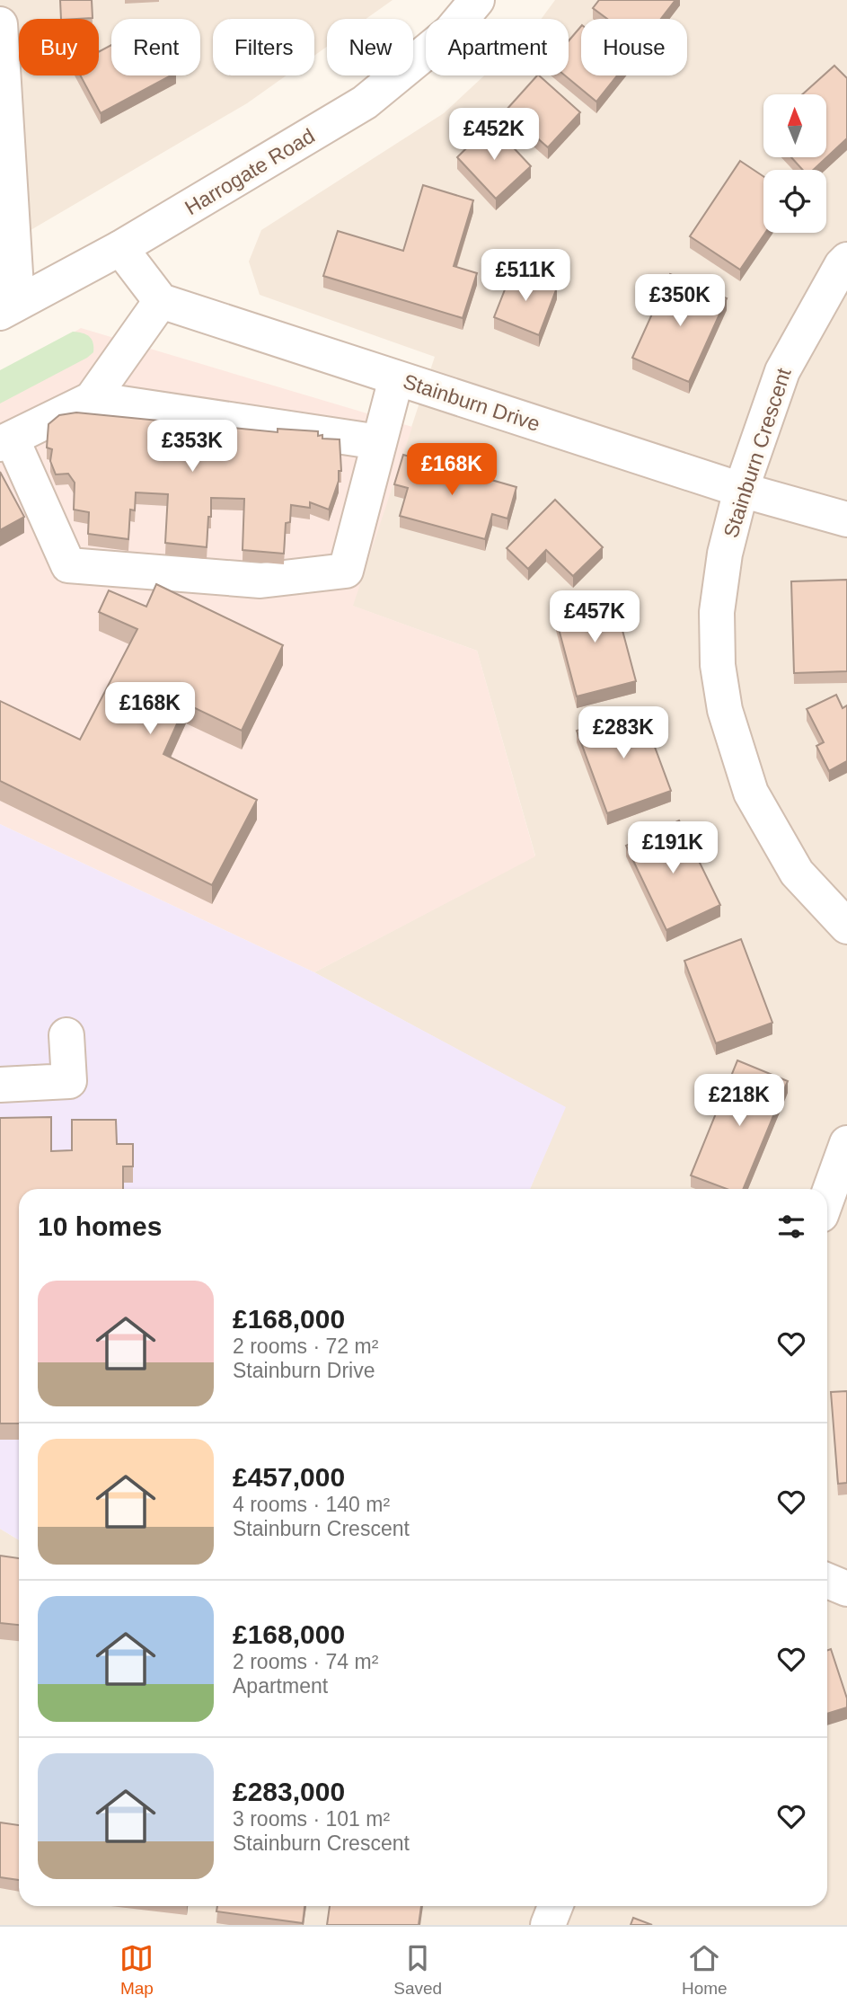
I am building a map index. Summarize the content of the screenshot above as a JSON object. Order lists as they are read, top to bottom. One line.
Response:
{"streets":{"street":["Harrogate Road","Stainburn Drive","Stainburn Crescent"]},"crossings":[["Stainburn Drive","Stainburn Crescent"]],"north":"top","page":{"chip":["Buy","Rent","Filters","New","Apartment","House"],"price":["£452K","£511K","£350K","£353K","£168K","£457K","£168K","£283K","£191K","£218K"],"heading":"10 homes","list":[{"name":"£168,000","note":"2 rooms · 72 m² · Stainburn Drive"},{"name":"£457,000","note":"4 rooms · 140 m² · Stainburn Crescent"},{"name":"£168,000","note":"2 rooms · 74 m² · Apartment"},{"name":"£283,000","note":"3 rooms · 101 m² · Stainburn Crescent"}],"tabs":["Map","Saved","Home"]}}
